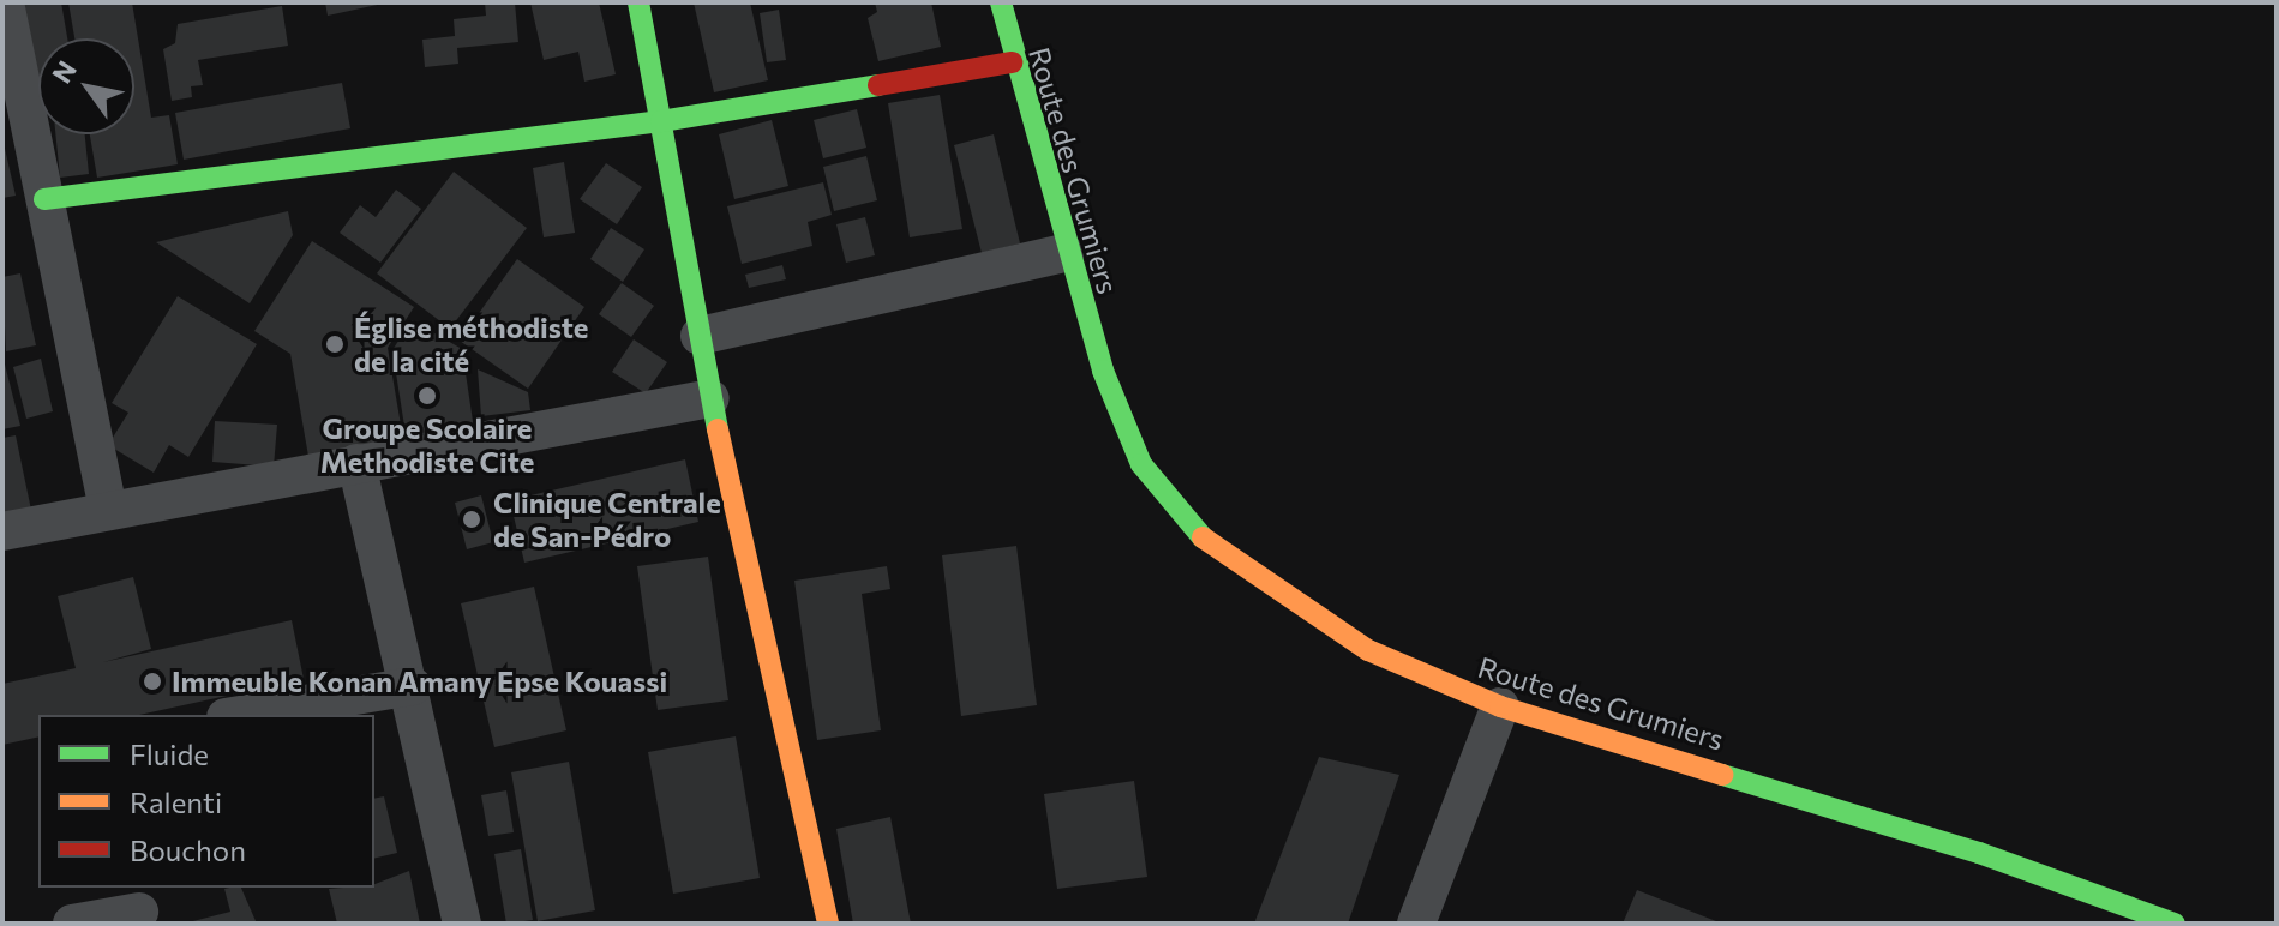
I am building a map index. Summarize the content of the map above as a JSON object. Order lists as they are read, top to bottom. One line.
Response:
{"streets":{"street":["Route des Grumiers"]},"places":["Église méthodiste de la cité","Groupe Scolaire Methodiste Cite","Clinique Centrale de San-Pédro","Immeuble Konan Amany Epse Kouassi"],"legend":["Fluide","Ralenti","Bouchon"],"north":"top left"}
